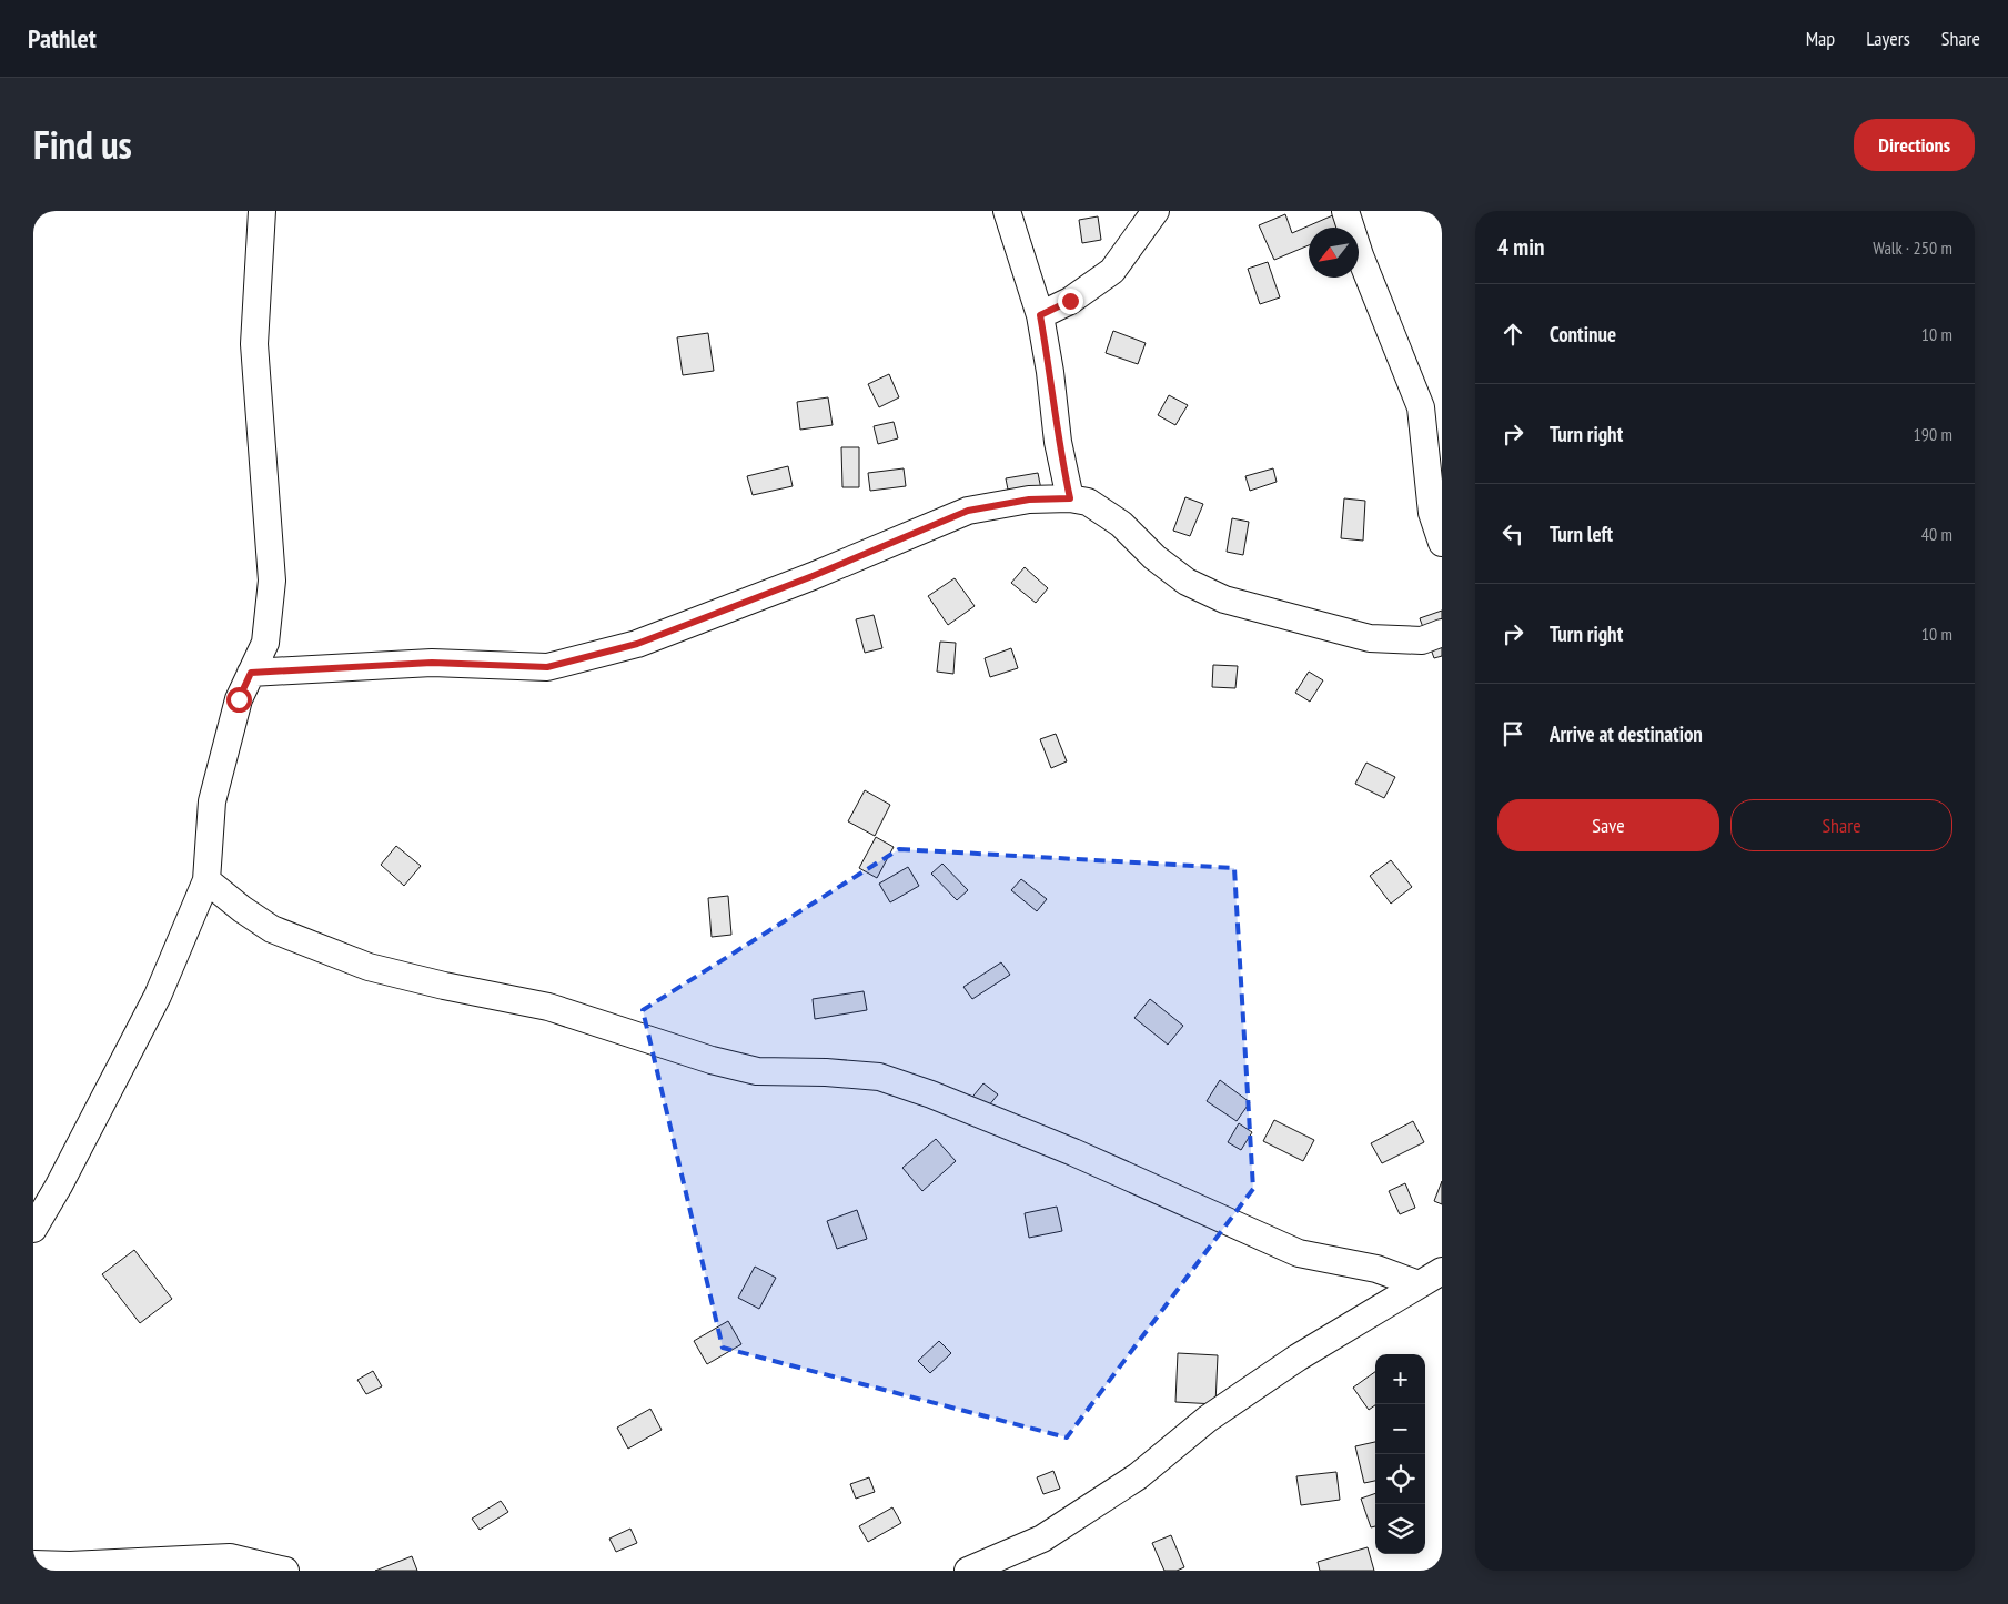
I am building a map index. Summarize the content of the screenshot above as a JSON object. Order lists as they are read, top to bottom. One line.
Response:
{"north":"bottom left","page":{"header":"Pathlet","nav":["Map","Layers","Share"],"title":"Find us","buttons":["Directions",["Save","Share"]],"heading":["4 min","Walk · 250 m"],"list":[["Continue","10 m"],["Turn right","190 m"],["Turn left","40 m"],["Turn right","10 m"],"Arrive at destination"],"map_buttons":["+","−"]}}
